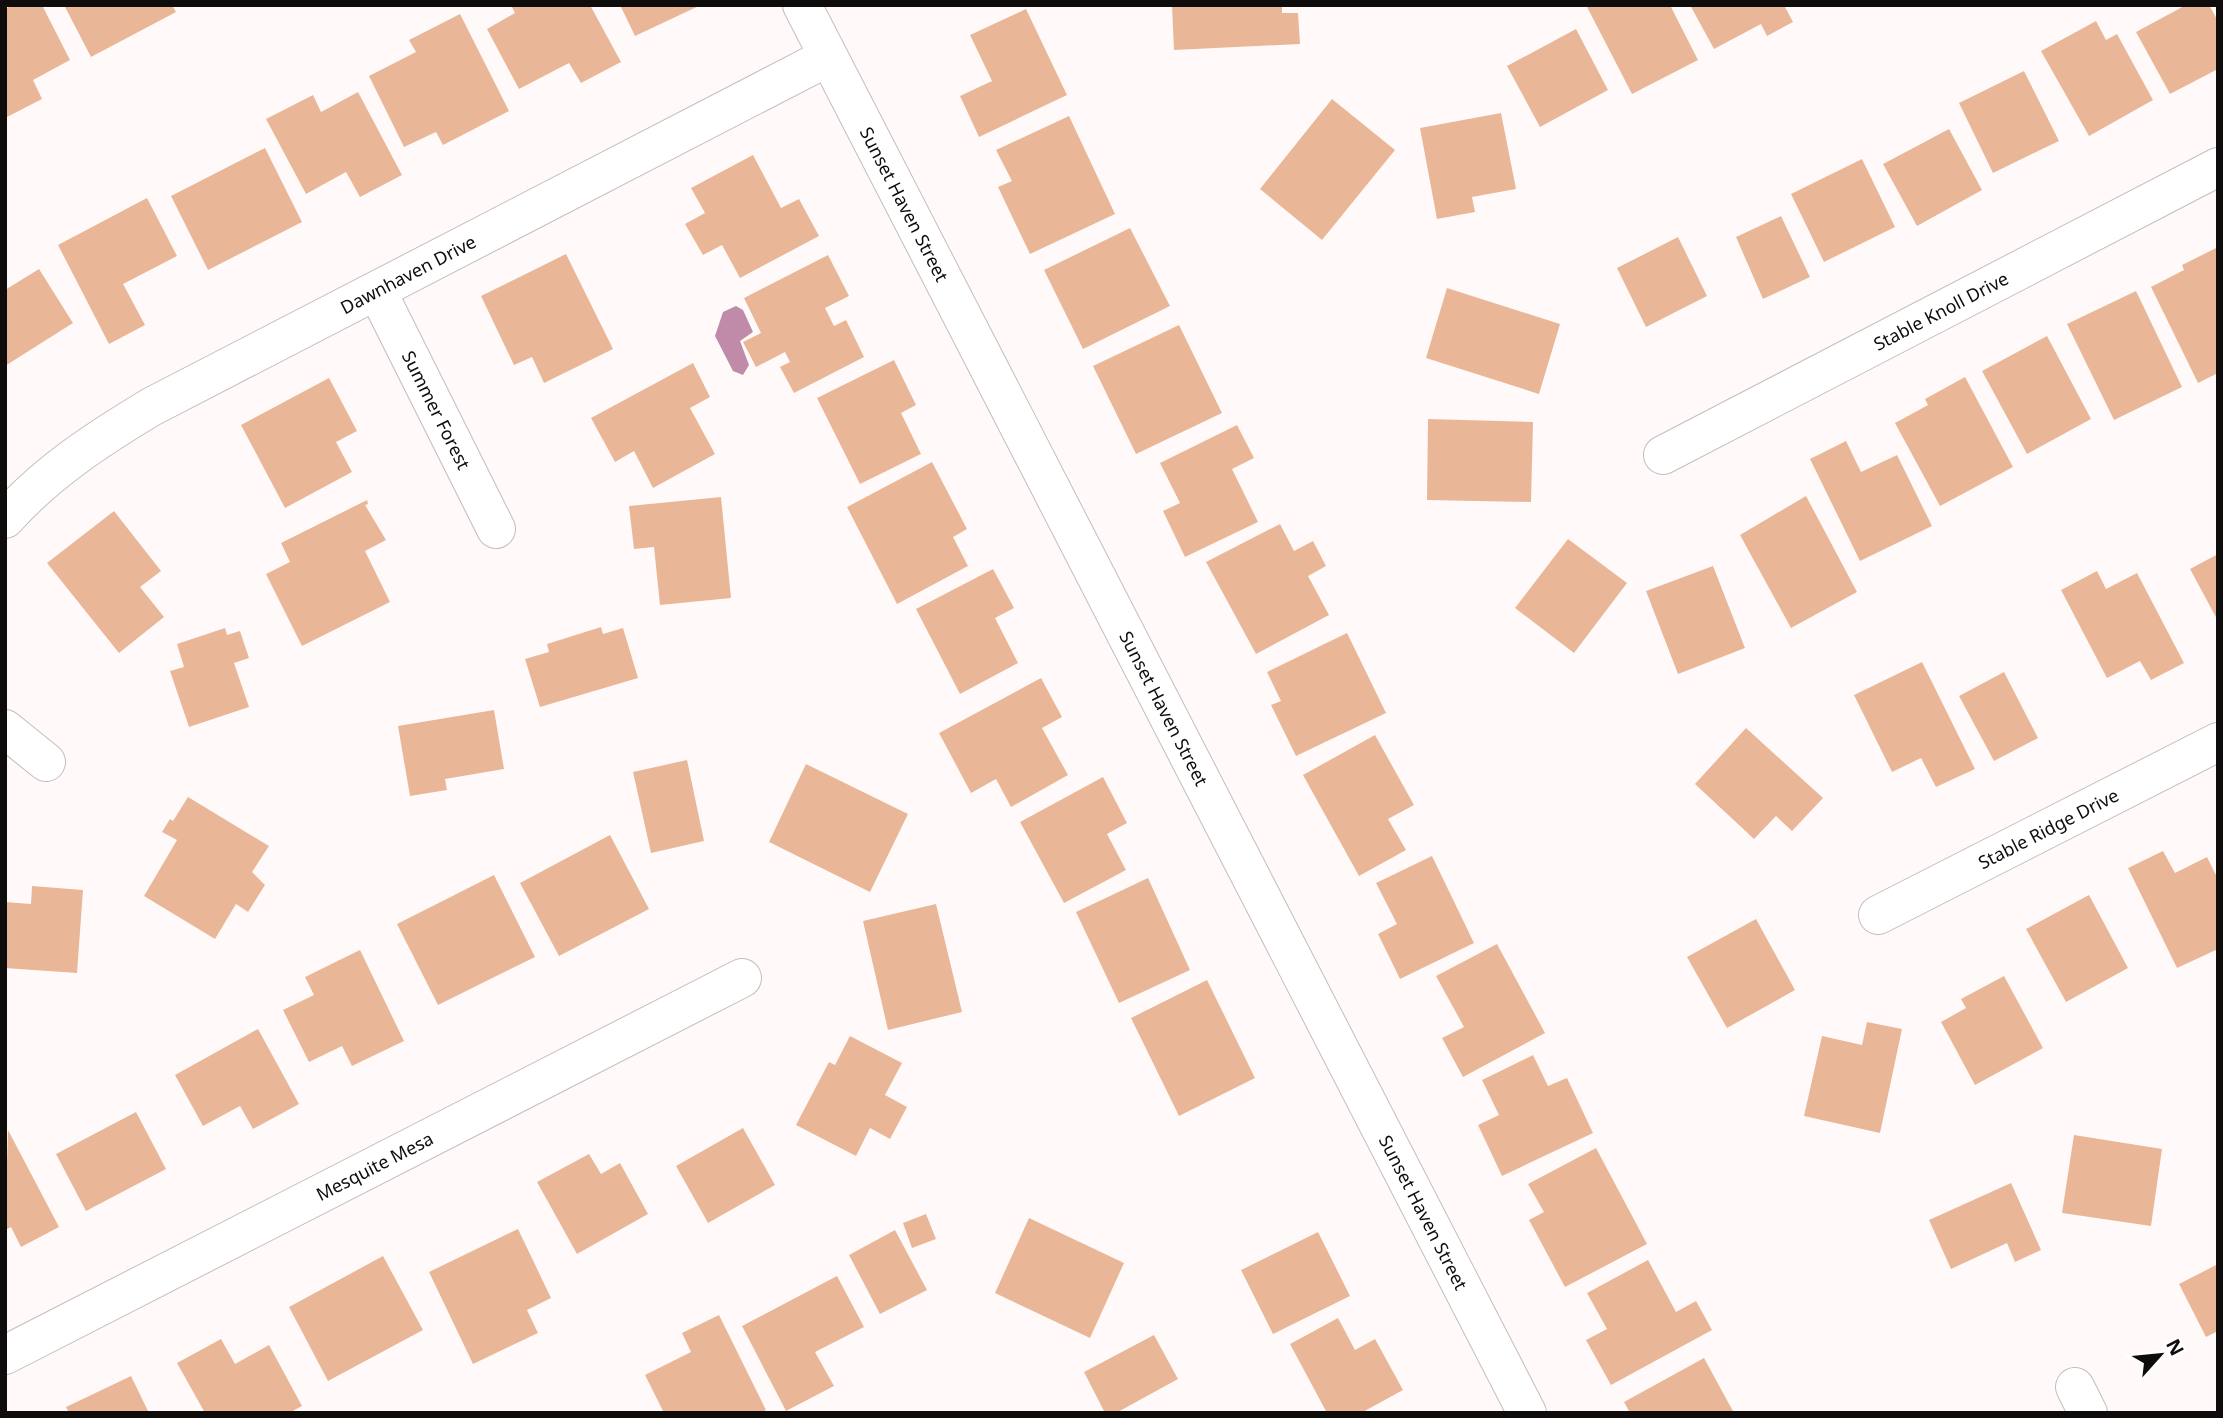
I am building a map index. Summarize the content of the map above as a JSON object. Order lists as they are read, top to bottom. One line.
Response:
{"streets":{"street":["Sunset Haven Street","Dawnhaven Drive","Stable Knoll Drive","Summer Forest","Stable Ridge Drive","Mesquite Mesa"]},"crossings":[["Sunset Haven Street","Dawnhaven Drive"],["Dawnhaven Drive","Summer Forest"]],"north":"top right"}
